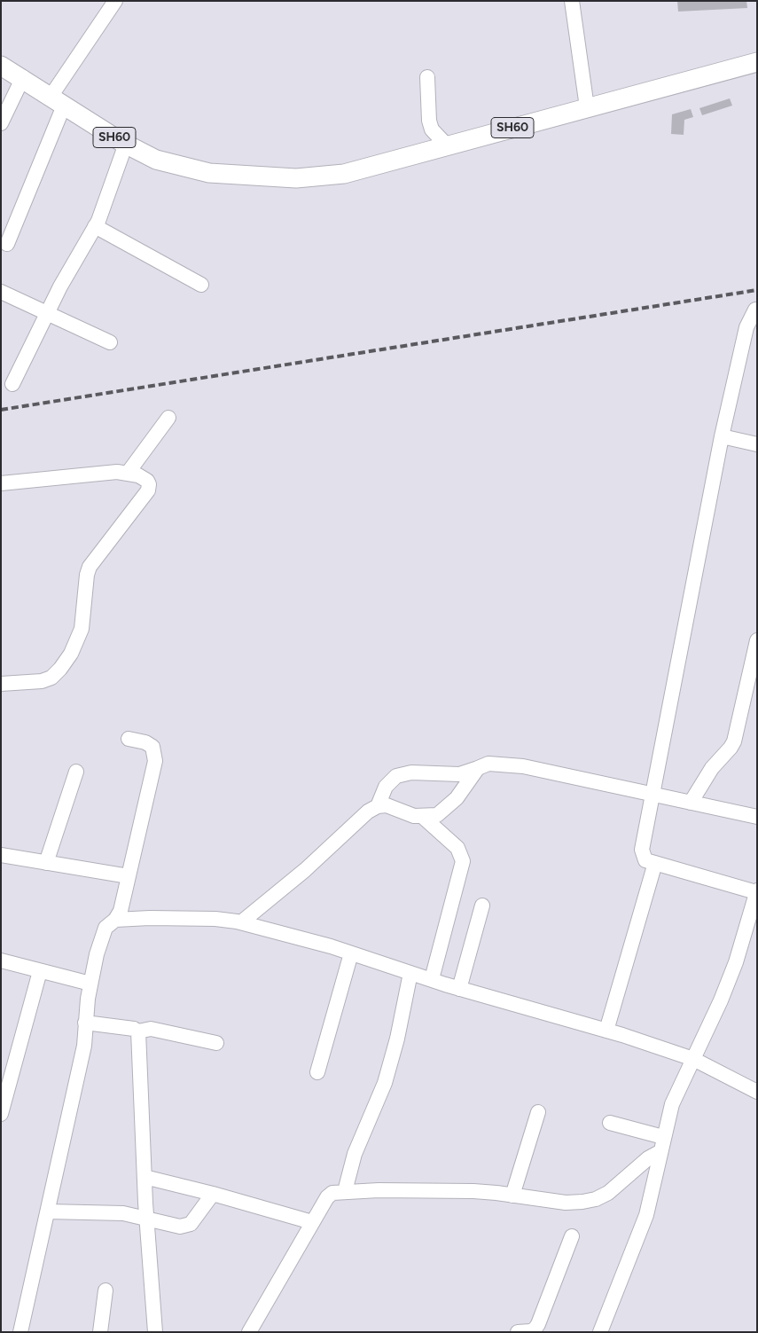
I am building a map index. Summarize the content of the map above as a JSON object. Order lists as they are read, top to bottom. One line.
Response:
{"streets":{"main road":["SH60"]}}
